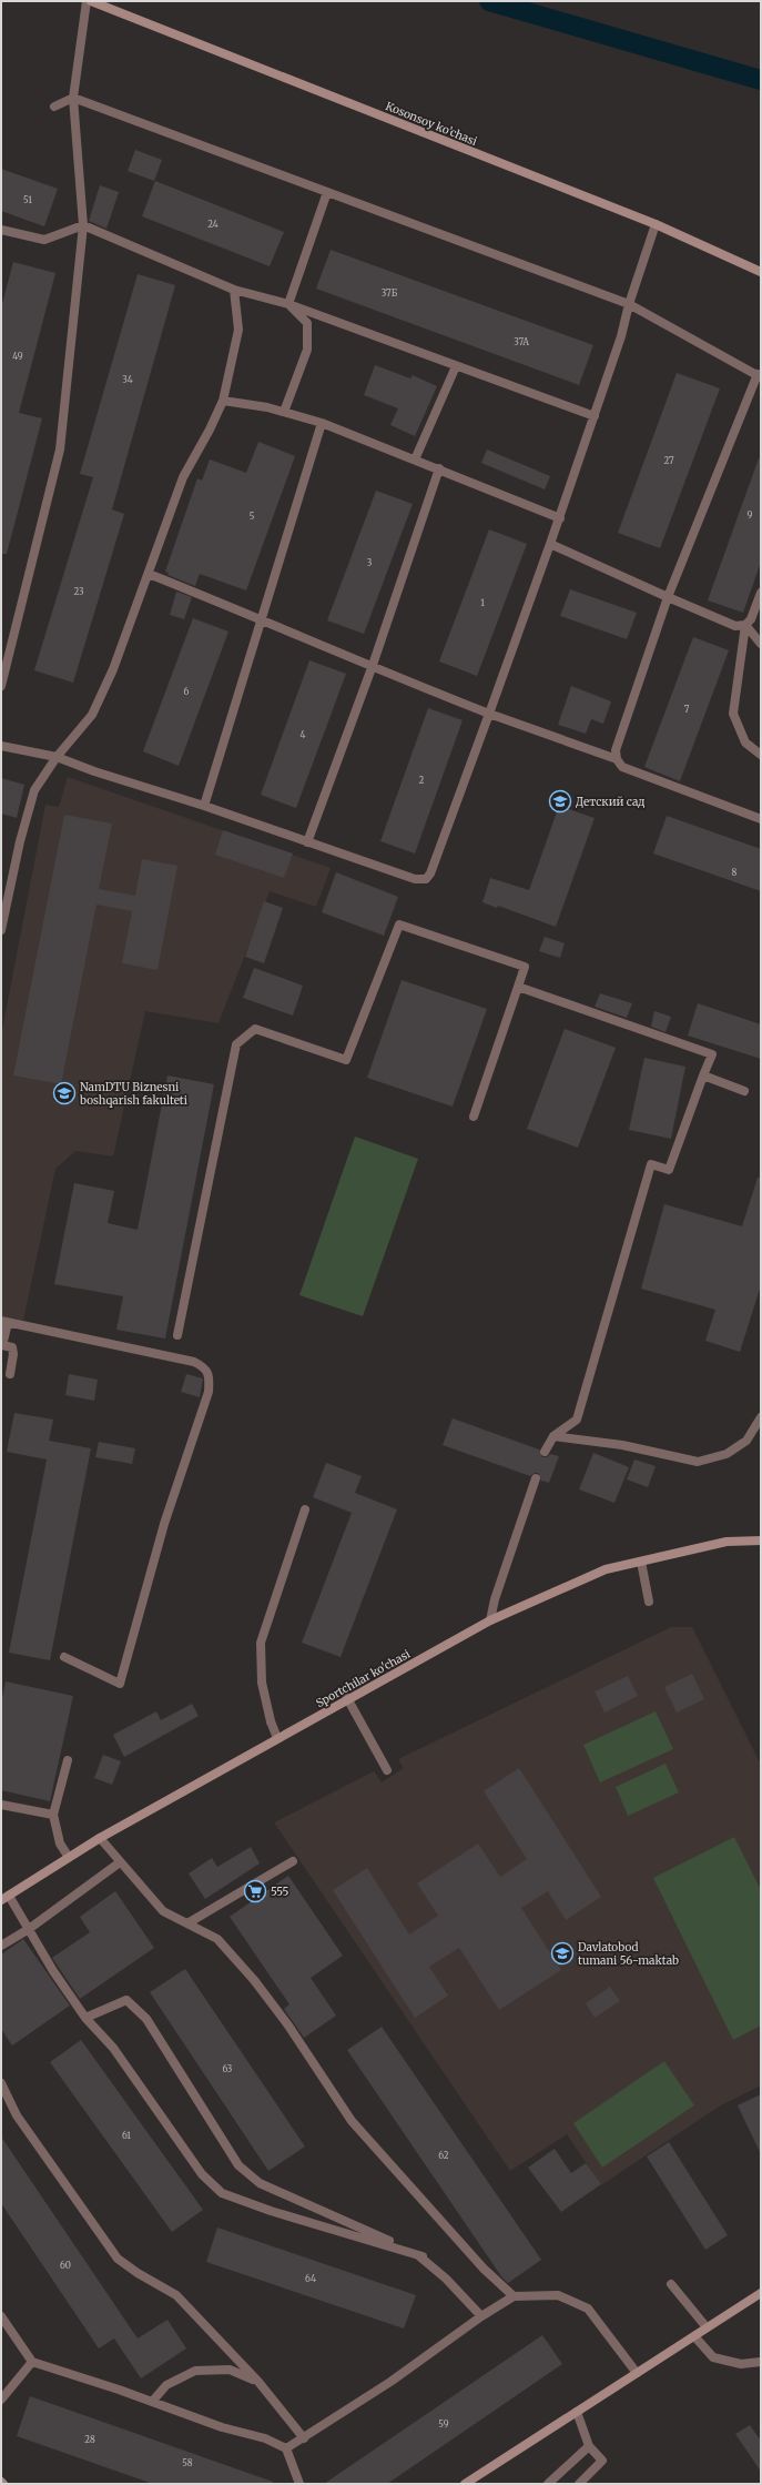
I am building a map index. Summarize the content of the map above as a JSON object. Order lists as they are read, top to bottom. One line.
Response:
{"streets":{"street":["Kosonsoy ko’chasi","Sportchilar ko'chasi"]},"places":{"school or university":["Детский сад","NamDTU Biznesni boshqarish fakulteti","Davlatobod tumani 56-maktab"],"supermarket":["555"]},"house_numbers":["51","24","37Б","37A","49","34","27","9","5","3","23","1","6","7","4","2","8","63","61","62","60","64","59","28","58"]}
